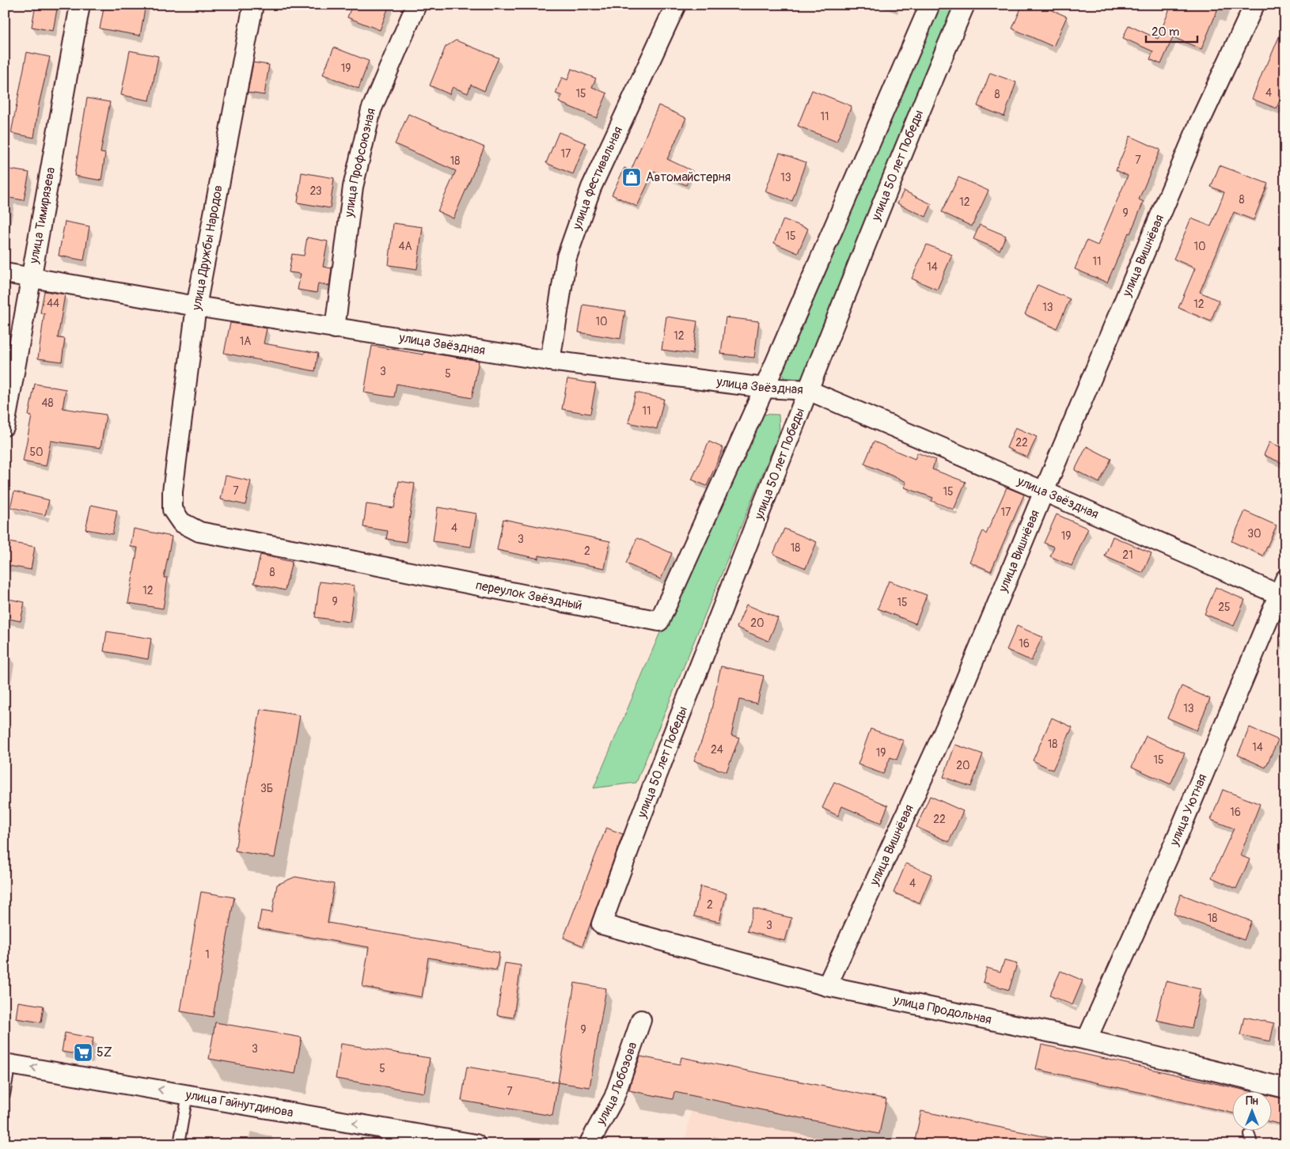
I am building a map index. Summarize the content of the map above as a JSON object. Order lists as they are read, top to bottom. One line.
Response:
{"streets":{"street":["улица Профсоюзная","улица 50 лет Победы","улица фестивальная","улица Тимирязева","улица Дружбы Народов","улица Вишнёвая","улица Звёздная","переулок Звёздный","улица Уютная","улица Продольная","улица Лобозова","улица Гайнутдинова"]},"crossings":[["улица Профсоюзная","улица Звёздная"],["улица 50 лет Победы","улица Звёздная"],["улица 50 лет Победы","улица Продольная"],["улица фестивальная","улица Звёздная"],["улица Тимирязева","улица Звёздная"],["улица Дружбы Народов","улица Звёздная"],["улица Дружбы Народов","переулок Звёздный"],["улица Вишнёвая","улица Звёздная"],["улица Вишнёвая","улица Продольная"],["улица Звёздная","переулок Звёздный"],["улица Звёздная","улица Уютная"],["улица Уютная","улица Продольная"]],"one_way":["улица Гайнутдинова"],"places":{"shop":["Автомайстерня"],"supermarket":["5Z"]},"house_numbers":["19","4","15","8","11","17","7","18","13","23","8","12","9","15","4А","10","11","14","44","12","13","10","12","1А","3","5","48","11","22","50","7","15","17","4","30","19","3","18","2","21","8","12","9","15","25","20","16","13","18","14","24","19","15","20","3Б","16","22","4","2","18","3","1","9","3","5","7"],"scale_bar":"20 m","north":"top"}
